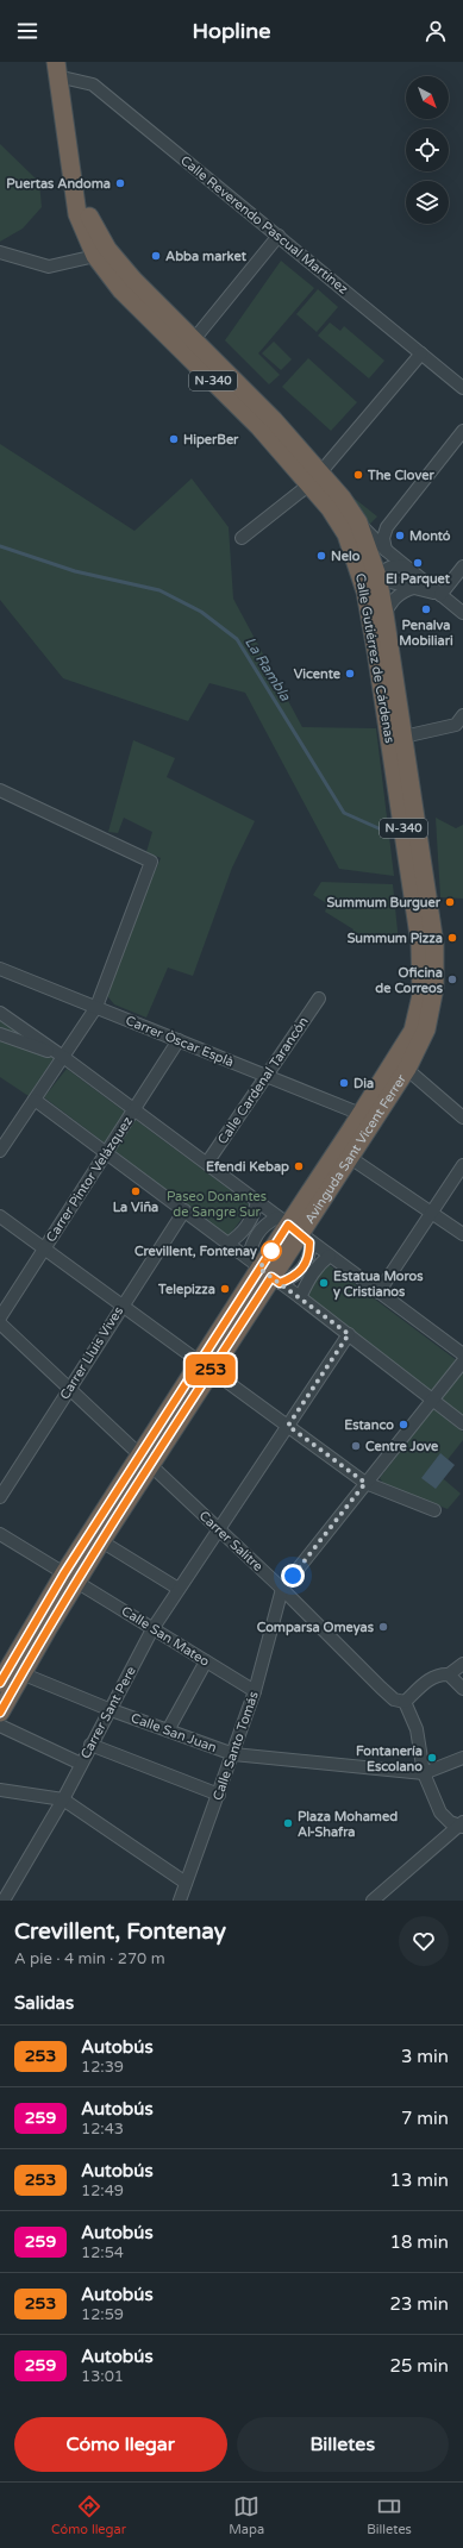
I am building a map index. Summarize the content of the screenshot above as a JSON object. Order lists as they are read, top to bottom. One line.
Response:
{"streets":{"highway":["N-340","Calle Gutiérrez de Cárdenas","Avinguda Sant Vicent Ferrer"],"street":["Calle Reverendo Pascual Martínez","Carrer Òscar Esplà","Calle Cardenal Tarancón","Carrer Pintor Velázquez","Carrer Lluis Vives","Carrer Salitre","Calle San Mateo","Carrer Sant Pere","Calle San Juan","Calle Santo Tomás"]},"crossings":[["Calle Reverendo Pascual Martínez","N-340"],["N-340","Calle Gutiérrez de Cárdenas"],["Calle Gutiérrez de Cárdenas","Avinguda Sant Vicent Ferrer"],["Carrer Òscar Esplà","Calle Cardenal Tarancón"],["Carrer Òscar Esplà","Avinguda Sant Vicent Ferrer"],["Carrer Òscar Esplà","Carrer Pintor Velázquez"],["Avinguda Sant Vicent Ferrer","Carrer Salitre"],["Avinguda Sant Vicent Ferrer","Calle San Mateo"],["Avinguda Sant Vicent Ferrer","Calle San Juan"],["Carrer Lluis Vives","Carrer Salitre"],["Carrer Salitre","Carrer Sant Pere"],["Carrer Salitre","Calle Santo Tomás"],["Calle San Mateo","Carrer Sant Pere"],["Calle San Mateo","Calle Santo Tomás"],["Carrer Sant Pere","Calle San Juan"],["Calle San Juan","Calle Santo Tomás"]],"water":["La Rambla"],"parks":["Paseo Donantes de Sangre Sur"],"places":["Puertas Andoma","Abba market","HiperBer","The Clover","Montó","Nelo","El Parquet","Penalva Mobiliari","Vicente","Summum Burguer","Summum Pizza","Oficina de Correos","Dia","Efendi Kebap","La Viña","Crevillent, Fontenay","Estatua Moros y Cristianos","Telepizza","Estanco","Centre Jove","Comparsa Omeyas","Fontanería Escolano","Plaza Mohamed Al-Shafra"],"lines":["bus line 253"],"north":"bottom right","page":{"header":"Hopline","on_map":"253","heading":[["Crevillent, Fontenay","A pie · 4 min · 270 m"],"Salidas"],"list":[{"mark":"253","name":"Autobús","note":"12:39","value":"3 min"},{"mark":"259","name":"Autobús","note":"12:43","value":"7 min"},{"mark":"253","name":"Autobús","note":"12:49","value":"13 min"},{"mark":"259","name":"Autobús","note":"12:54","value":"18 min"},{"mark":"253","name":"Autobús","note":"12:59","value":"23 min"},{"mark":"259","name":"Autobús","note":"13:01","value":"25 min"}],"buttons":["Cómo llegar","Billetes"],"tabs":["Cómo llegar","Mapa","Billetes"]}}
